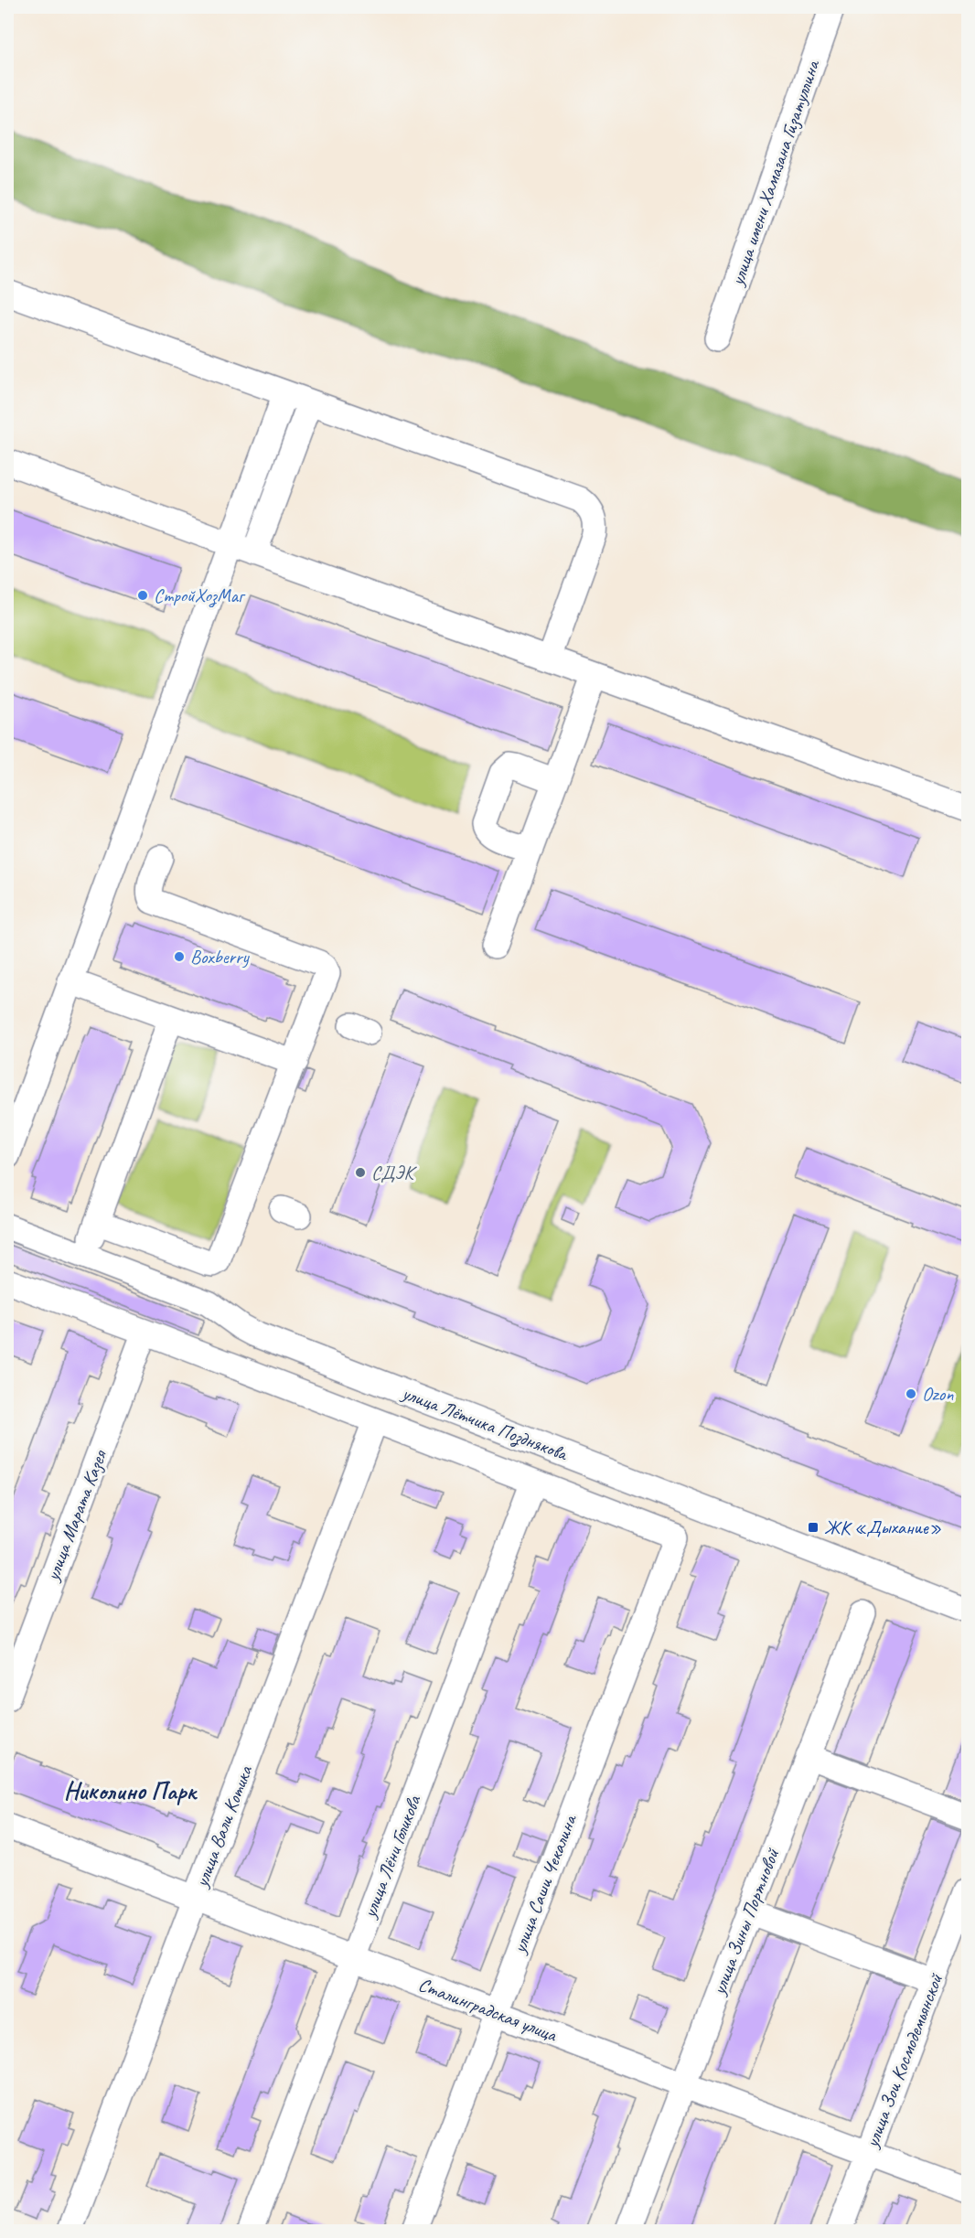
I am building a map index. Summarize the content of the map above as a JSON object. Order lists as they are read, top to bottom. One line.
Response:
{"streets":{"street":["улица имени Хамазана Гизатуллина","улица Лётчика Позднякова","улица Марата Казея","улица Вали Котика","улица Лёни Голикова","улица Саши Чекалина","улица Зины Портновой","Сталинградская улица","улица Зои Космодемьянской"]},"crossings":[["улица Лётчика Позднякова","улица Марата Казея"],["улица Лётчика Позднякова","улица Вали Котика"],["улица Лётчика Позднякова","улица Лёни Голикова"],["улица Лётчика Позднякова","улица Саши Чекалина"],["улица Вали Котика","Сталинградская улица"],["улица Лёни Голикова","Сталинградская улица"],["улица Саши Чекалина","Сталинградская улица"],["улица Зины Портновой","Сталинградская улица"],["Сталинградская улица","улица Зои Космодемьянской"]],"districts":["Николино Парк"],"places":{"other":["СтройХозМаг","Boxberry","СДЭК","Ozon"],"transit":["ЖК «Дыхание»"]}}
